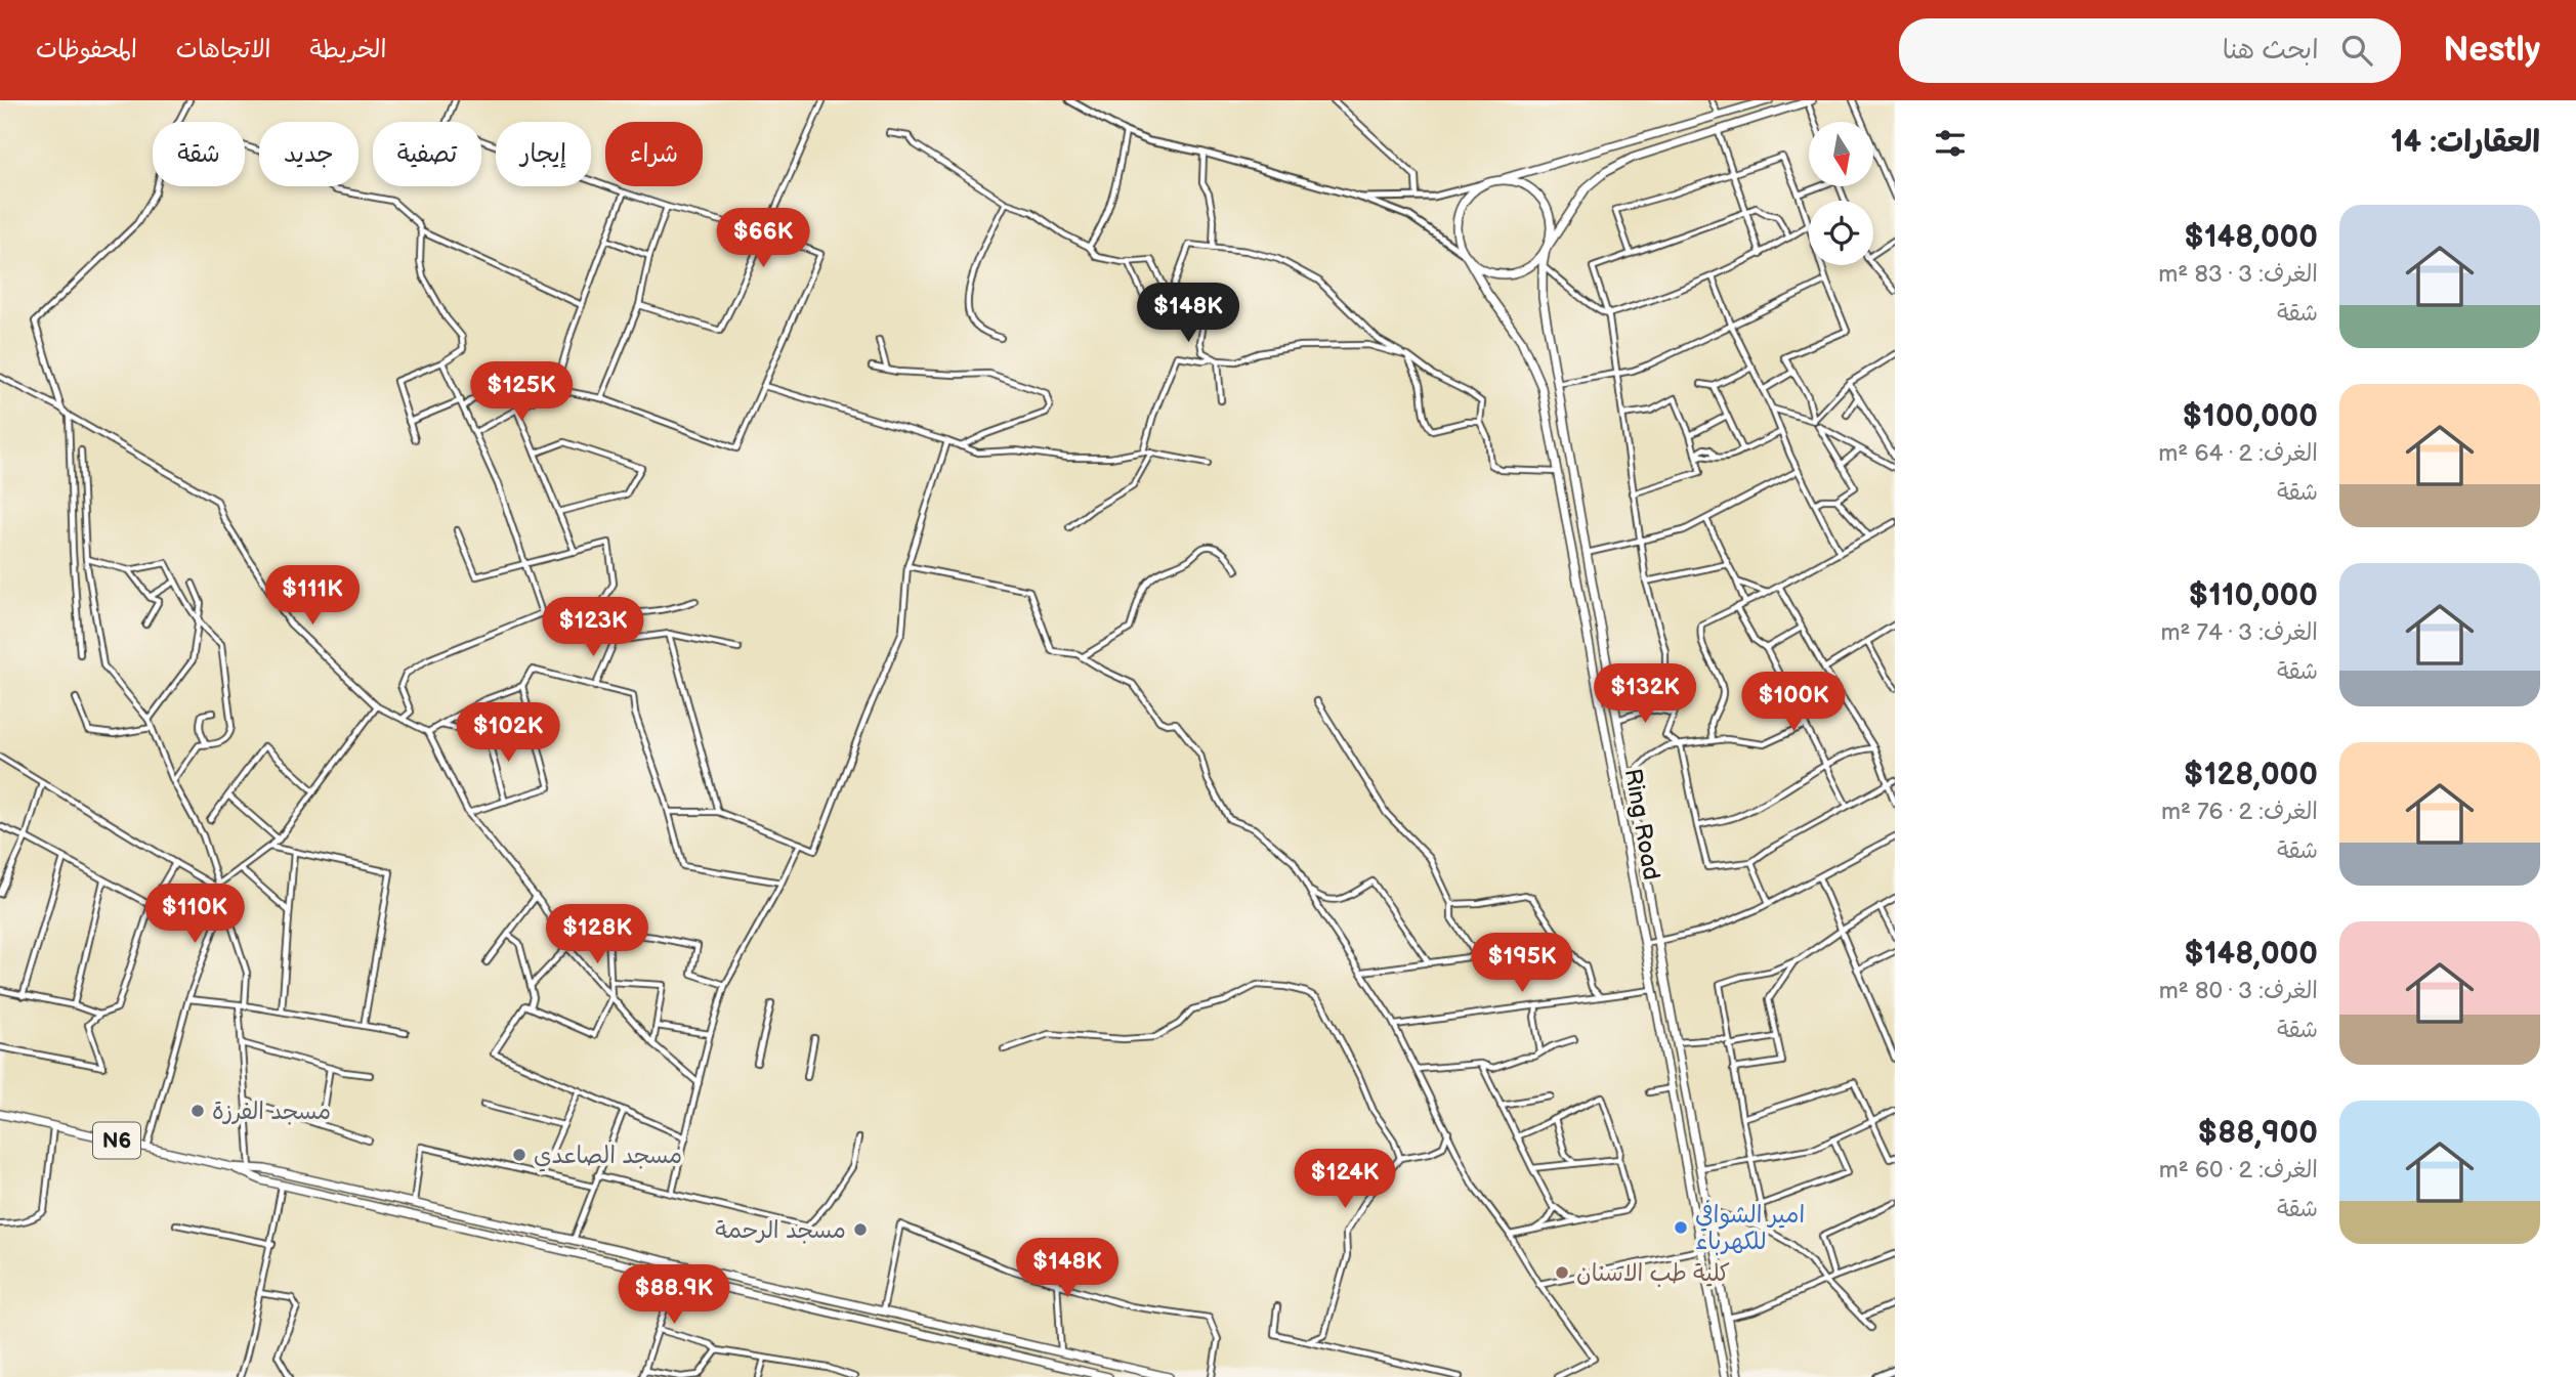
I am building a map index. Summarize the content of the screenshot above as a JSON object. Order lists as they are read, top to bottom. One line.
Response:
{"streets":{"main road":["Ring Road","N6"]},"places":["مسجد الفرزة","مسجد الصاعدي","امير الشوافي للكهرباء","مسجد الرحمة","كلية طب الاسنان"],"north":"bottom","page":{"header":"Nestly","search":"ابحث هنا","nav":["الخريطة","الاتجاهات","المحفوظات"],"heading":"العقارات: 14","chip":["شراء","إيجار","تصفية","جديد","شقة"],"list":[{"name":"$148,000","note":"الغرف: 3 · 83 m² · شقة"},{"name":"$100,000","note":"الغرف: 2 · 64 m² · شقة"},{"name":"$110,000","note":"الغرف: 3 · 74 m² · شقة"},{"name":"$128,000","note":"الغرف: 2 · 76 m² · شقة"},{"name":"$148,000","note":"الغرف: 3 · 80 m² · شقة"},{"name":"$88,900","note":"الغرف: 2 · 60 m² · شقة"}],"price":["$66K","$148K","$125K","$111K","$123K","$132K","$100K","$102K","$110K","$128K","$195K","$124K","$148K","$88.9K"]}}
